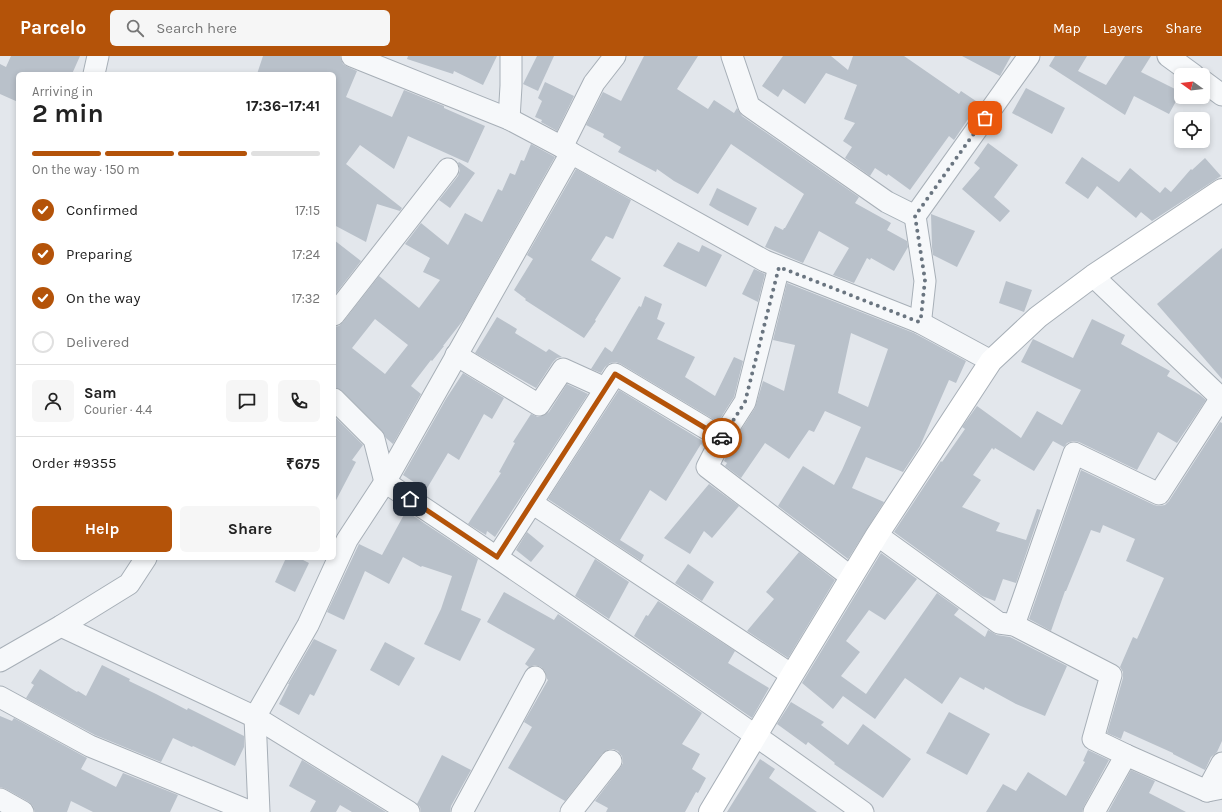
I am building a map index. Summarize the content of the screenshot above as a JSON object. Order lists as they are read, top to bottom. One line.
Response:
{"north":"left","page":{"header":"Parcelo","search":"Search here","nav":["Map","Layers","Share"],"heading":["2 min","Arriving in","17:36–17:41"],"panel":["Sam","Courier · 4.4","Order #9355","₹675"],"bar":"On the way · 150 m","list":[["Confirmed","17:15"],["Preparing","17:24"],["On the way","17:32"],"Delivered"],"buttons":["Help","Share"]}}
